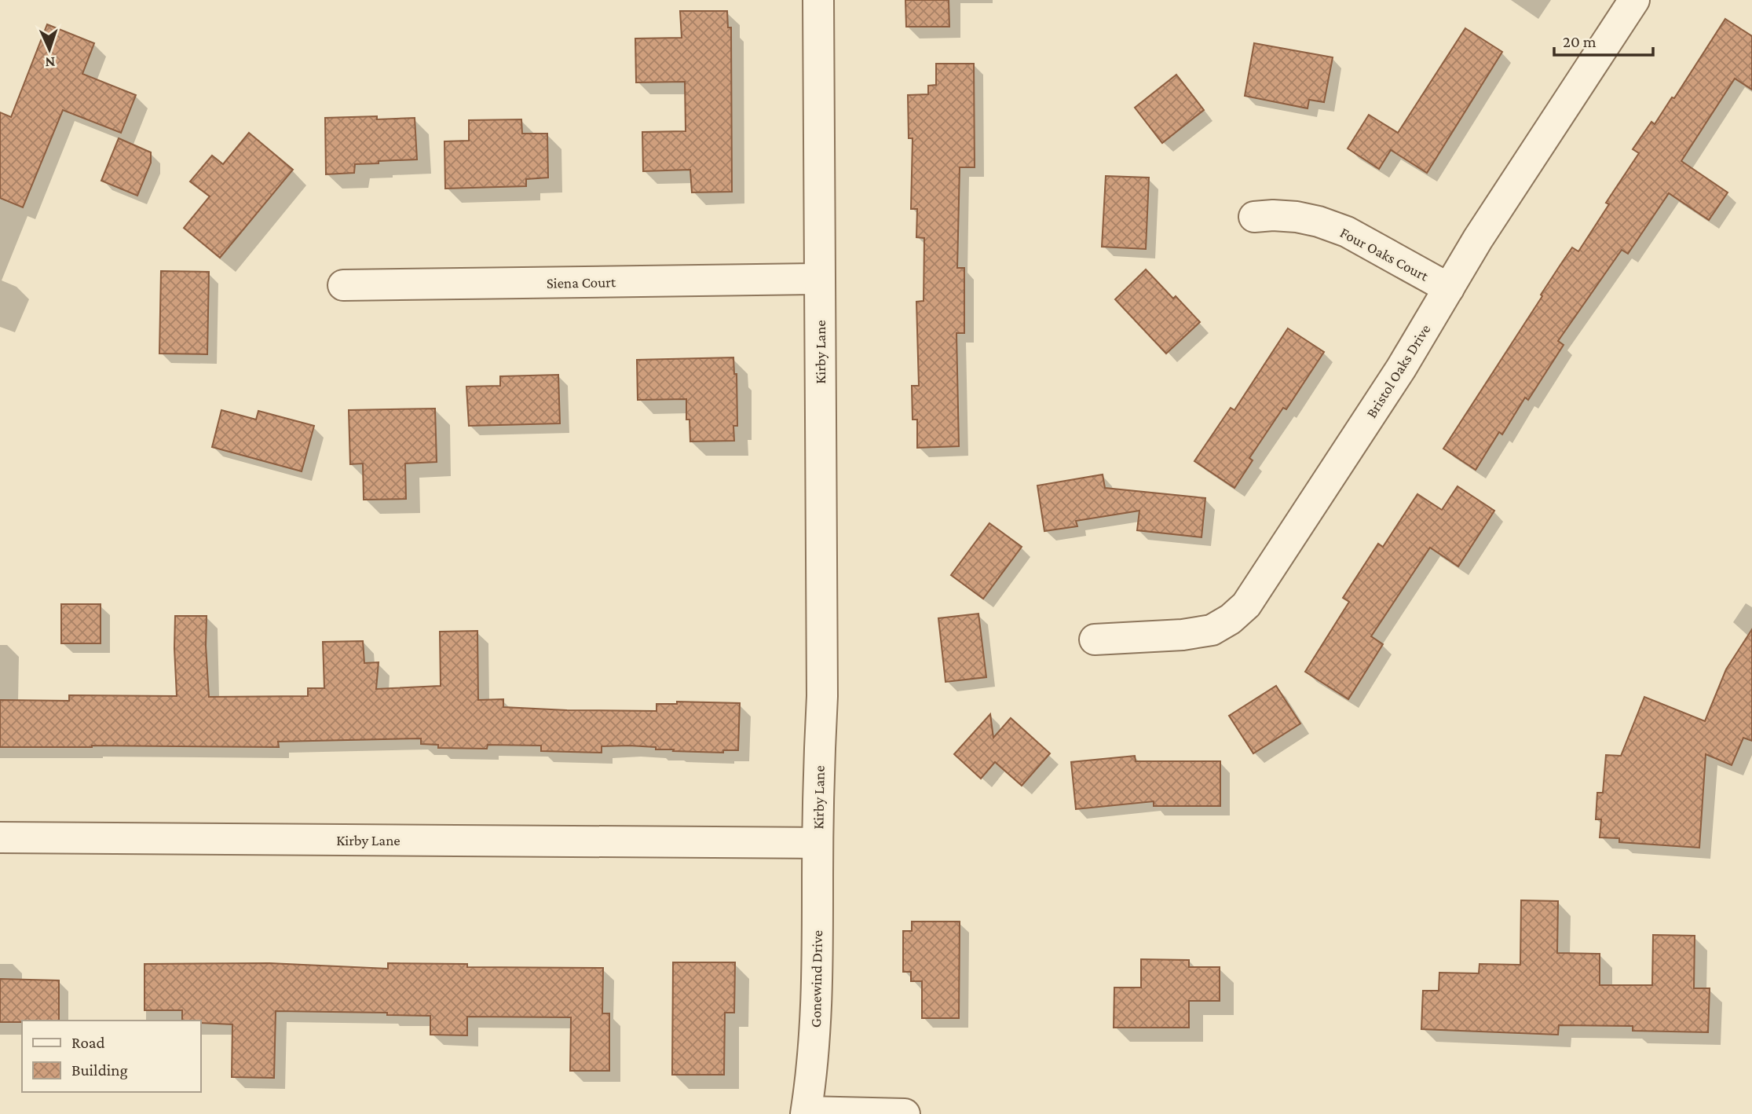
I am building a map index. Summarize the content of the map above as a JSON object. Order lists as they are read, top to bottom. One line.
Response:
{"streets":{"street":["Four Oaks Court","Siena Court","Kirby Lane","Bristol Oaks Drive","Gonewind Drive"]},"crossings":[["Four Oaks Court","Bristol Oaks Drive"],["Siena Court","Kirby Lane"],["Kirby Lane","Gonewind Drive"]],"legend":["Road","Building"],"scale_bar":"20 m","north":"bottom"}
